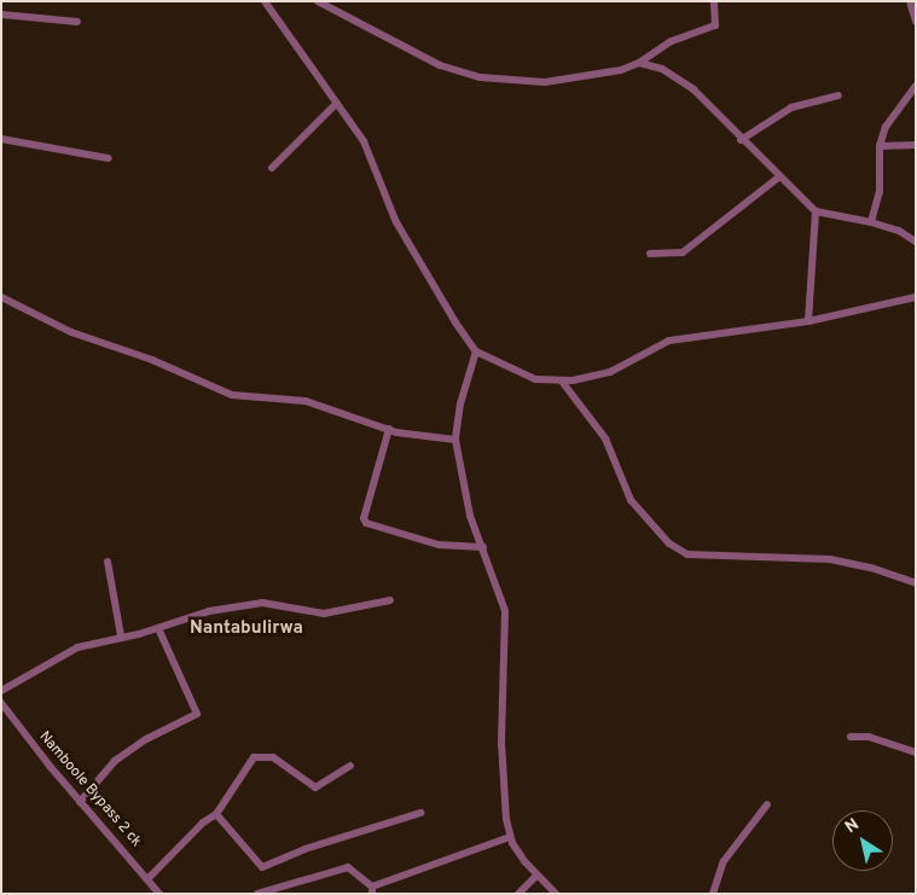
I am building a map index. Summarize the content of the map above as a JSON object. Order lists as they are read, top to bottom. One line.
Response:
{"streets":{"street":["Namboole Bypass 2 ck"]},"districts":["Nantabulirwa"],"north":"top left"}
